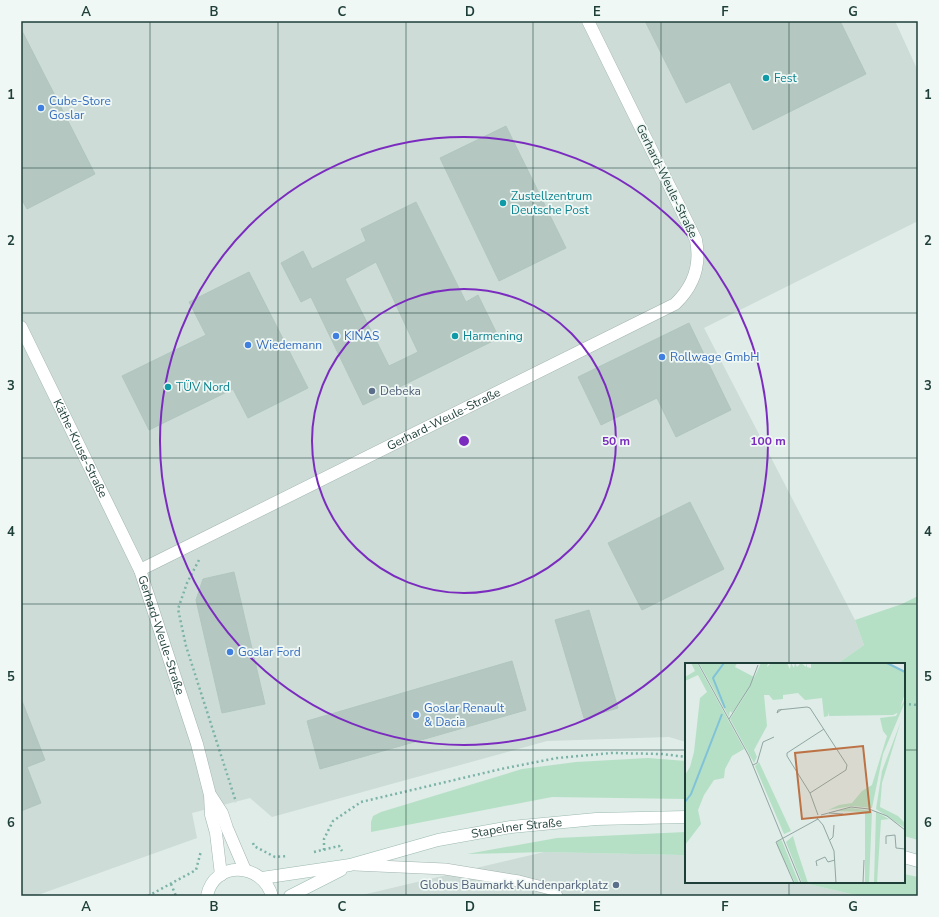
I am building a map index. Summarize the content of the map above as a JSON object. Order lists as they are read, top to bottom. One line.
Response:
{"streets":{"street":["Gerhard-Weule-Straße","Käthe-Kruse-Straße","Stapelner Straße"]},"crossings":[["Gerhard-Weule-Straße","Käthe-Kruse-Straße"]],"places":["Fest","Cube-Store Goslar","Zustellzentrum Deutsche Post","KINAS","Harmening","Wiedemann","Rollwage GmbH","TÜV Nord","Debeka","Goslar Ford","Goslar Renault & Dacia","Globus Baumarkt Kundenparkplatz"],"grid":{"columns":["A","B","C","D","E","F","G"],"rows":["1","2","3","4","5","6"]},"rings":["50 m","100 m"]}
